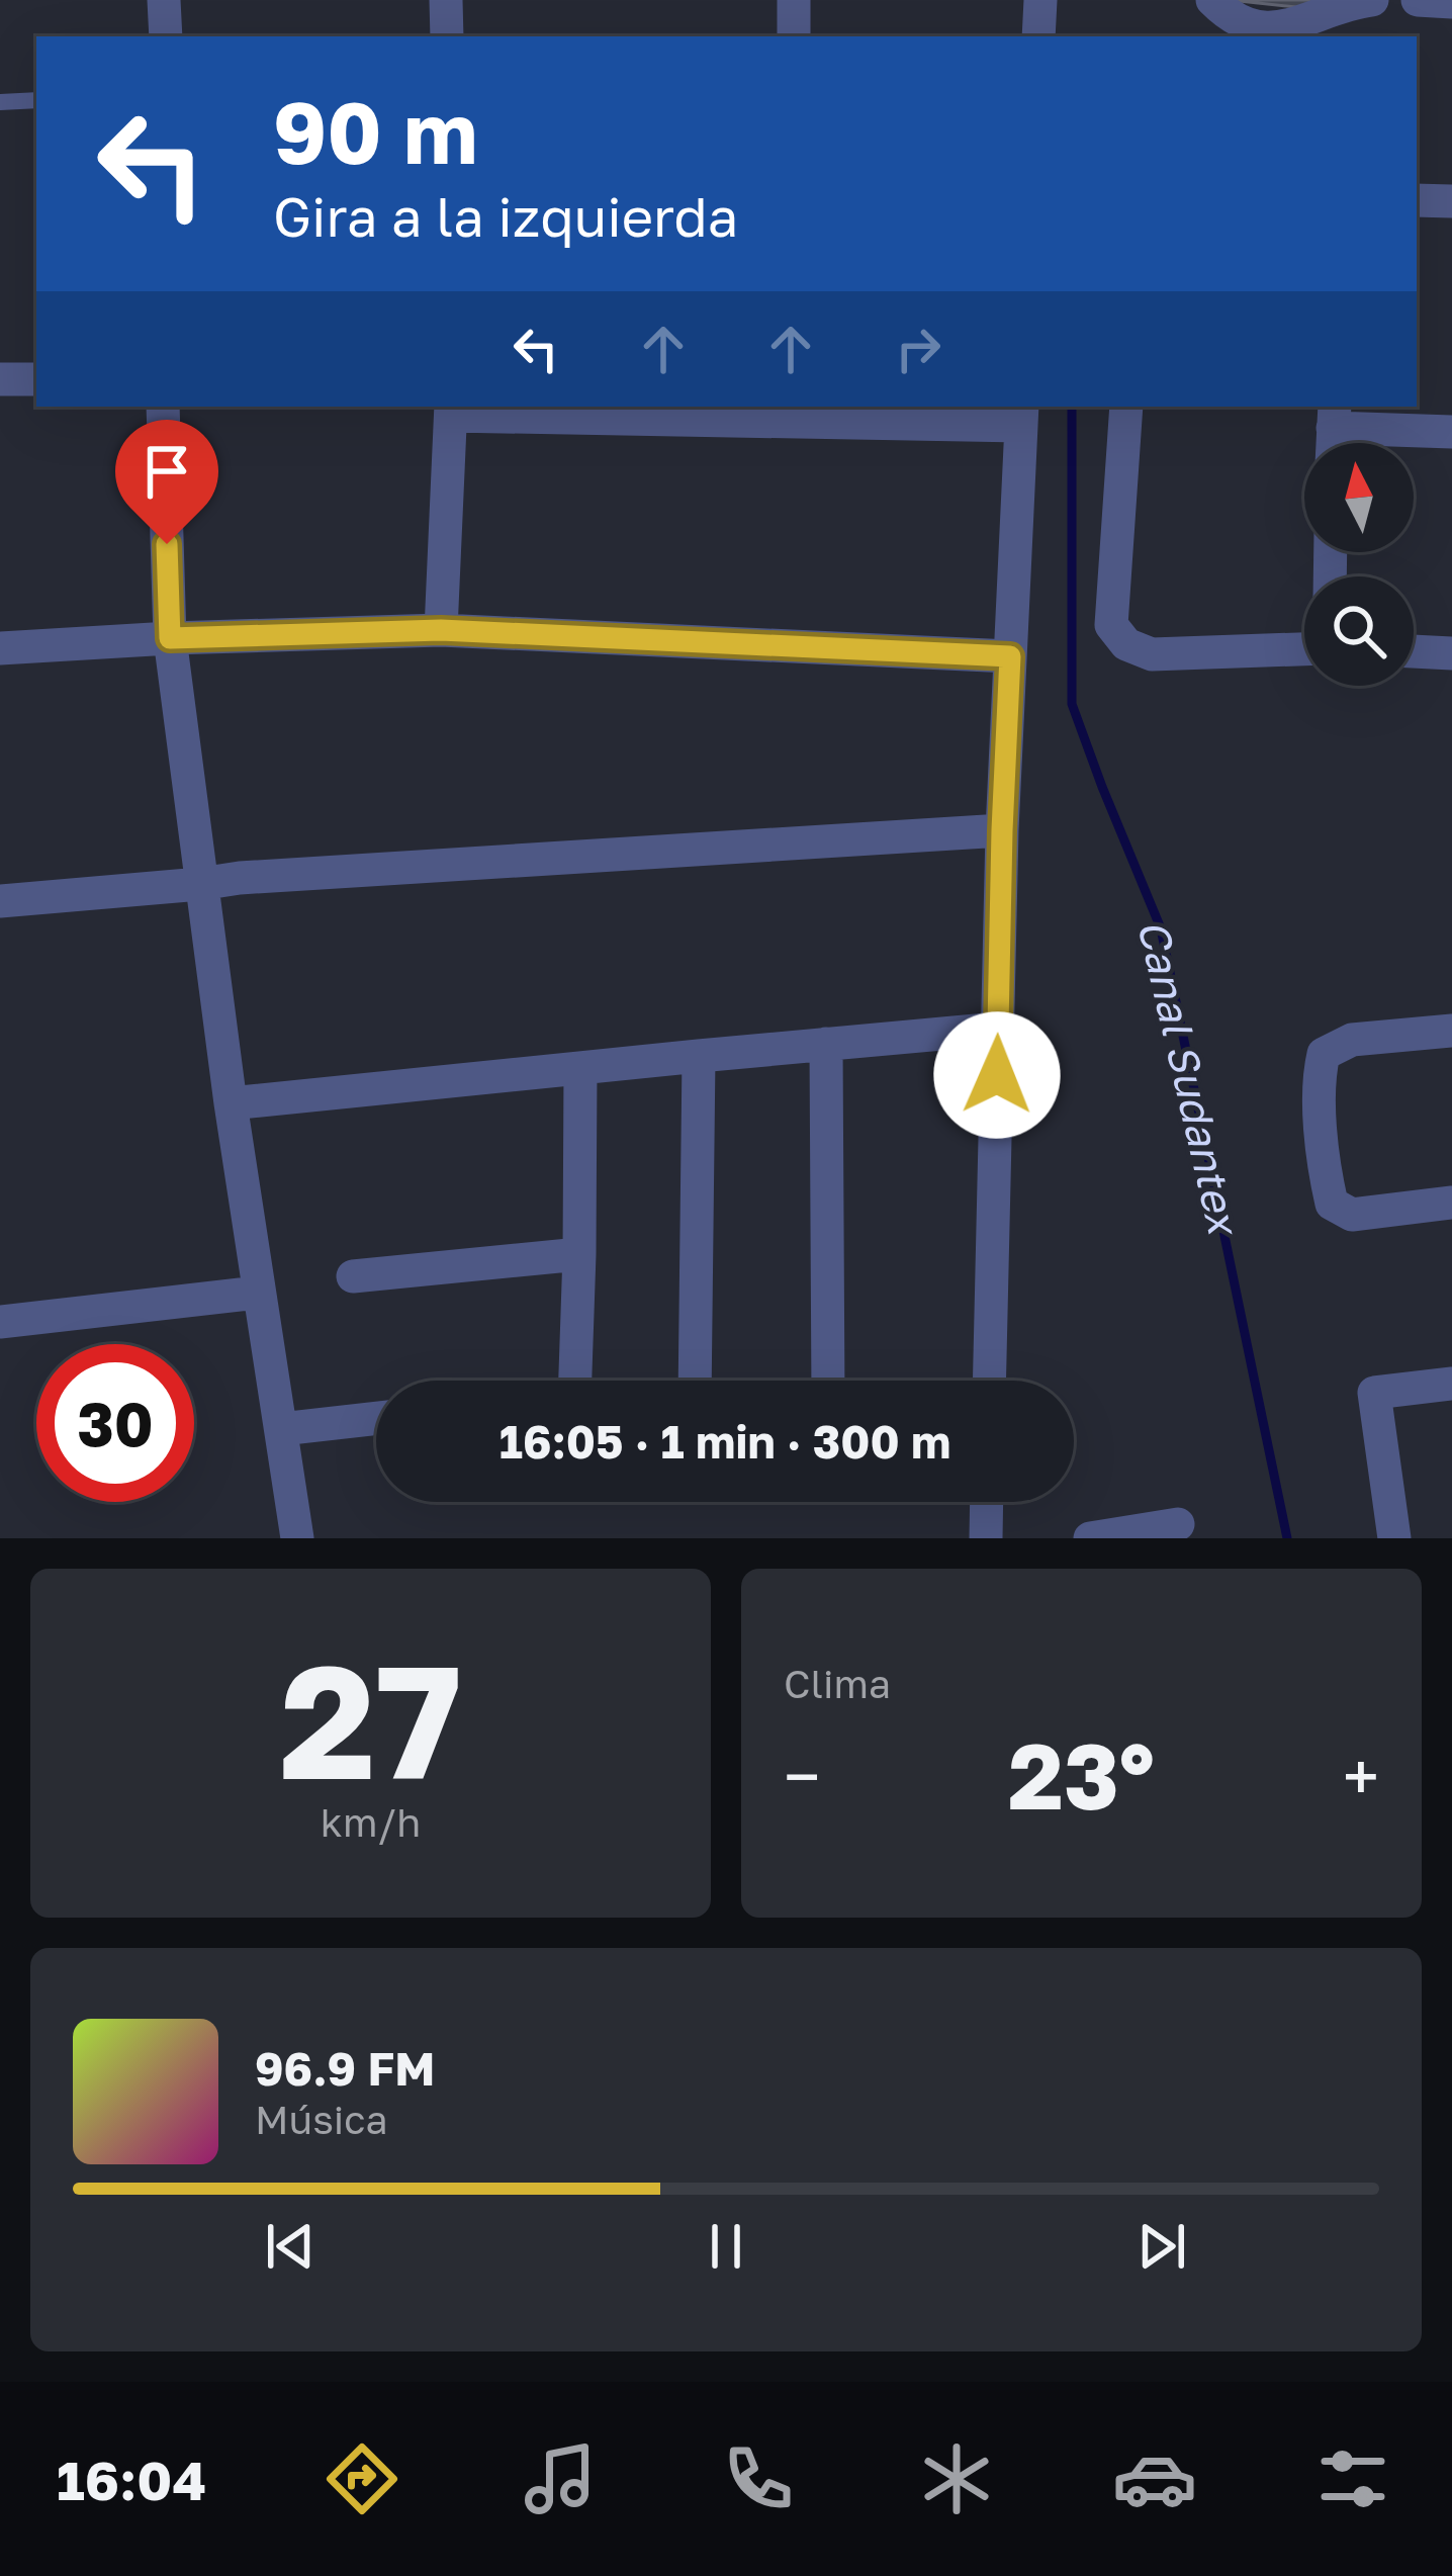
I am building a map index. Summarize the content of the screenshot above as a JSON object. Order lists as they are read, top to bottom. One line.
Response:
{"water":["Canal Sudantex"],"north":"top","page":{"turn":["90 m","Gira a la izquierda"],"limit":"30","trip":"16:05 · 1 min · 300 m","tile":[["27","km/h"],"Clima"],"heat":["−","23°","+"],"song":["96.9 FM","Música"],"tabs":"16:04"}}
